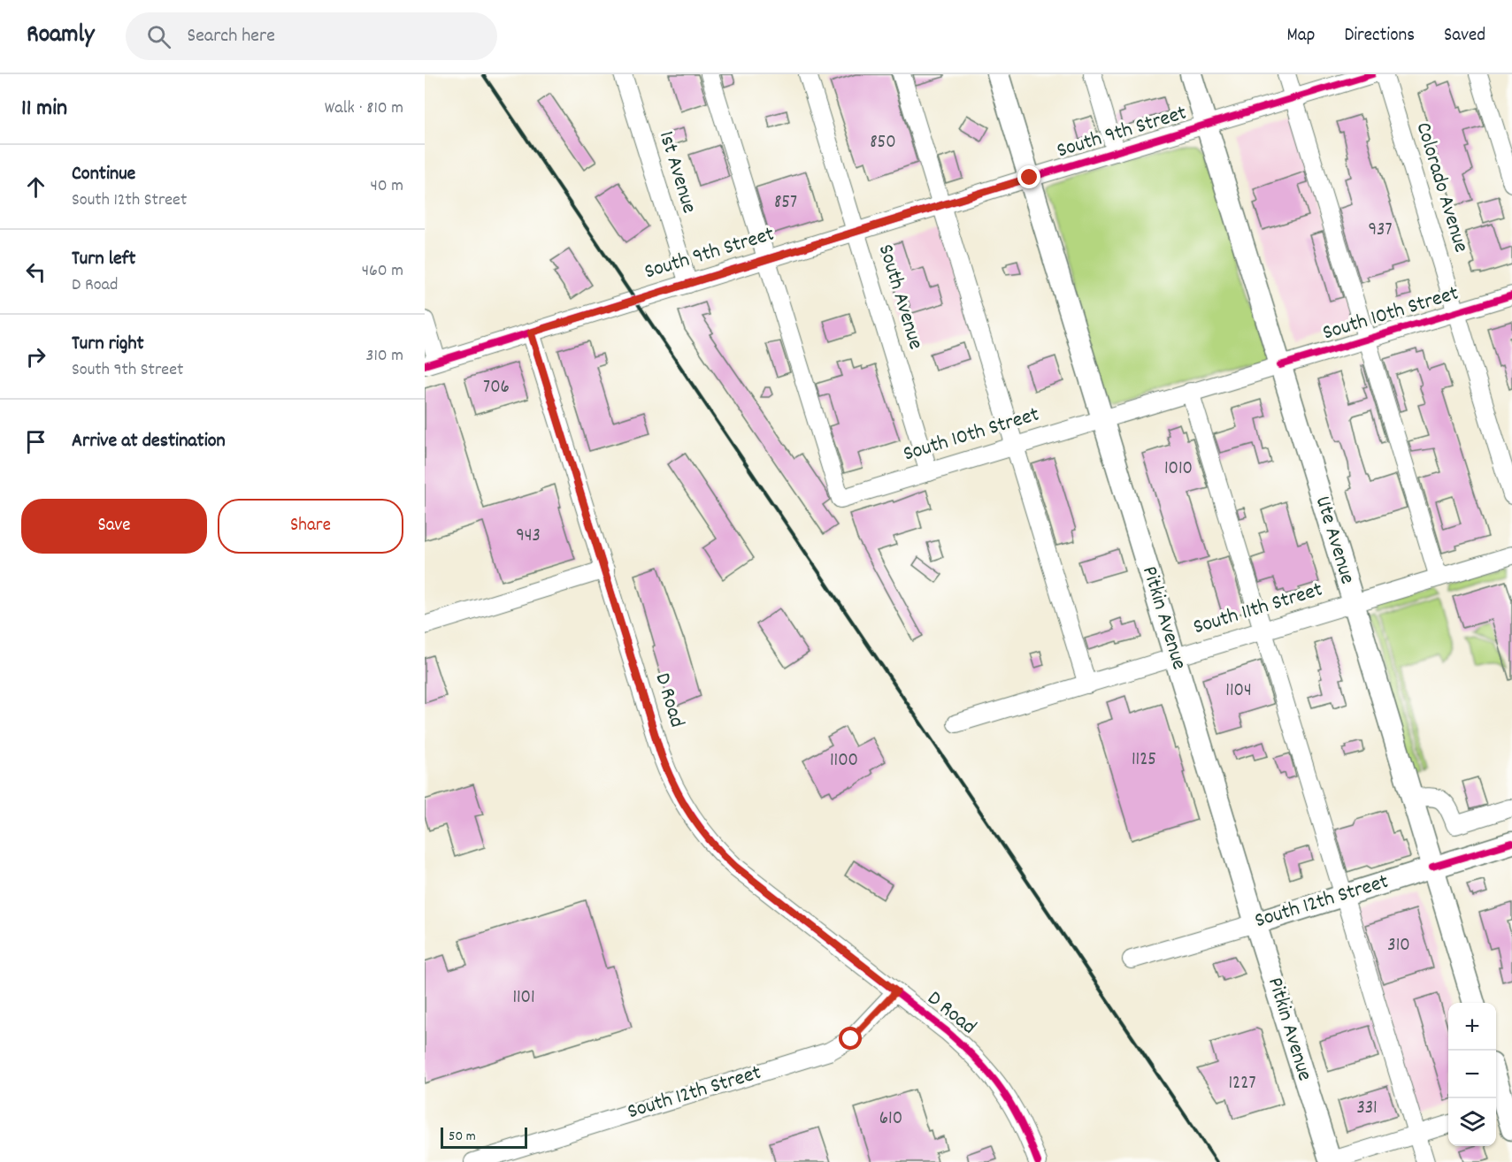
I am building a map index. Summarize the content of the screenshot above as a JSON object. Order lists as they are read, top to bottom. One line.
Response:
{"streets":{"main road":["Ute Avenue","Pitkin Avenue","South 12th Street"],"street":["South 9th Street","1st Avenue","Colorado Avenue","South Avenue","South 10th Street","South 11th Street","D Road"]},"crossings":[["South 9th Street","1st Avenue"],["South 9th Street","South Avenue"],["South 9th Street","South 10th Street"],["South 9th Street","Ute Avenue"],["South 9th Street","Pitkin Avenue"],["South 9th Street","D Road"],["Colorado Avenue","South 10th Street"],["South Avenue","South 10th Street"],["South 10th Street","Ute Avenue"],["South 10th Street","Pitkin Avenue"],["Ute Avenue","South 11th Street"],["Ute Avenue","South 12th Street"],["South 11th Street","Pitkin Avenue"],["Pitkin Avenue","South 12th Street"],["D Road","South 12th Street"]],"house_numbers":["850","857","937","706","1010","943","1104","1125","1100","310","1101","1227","331","610"],"scale_bar":"50 m","page":{"header":"Roamly","search":"Search here","nav":["Map","Directions","Saved"],"heading":["11 min","Walk · 810 m"],"list":[["Continue","South 12th Street","40 m"],["Turn left","D Road","460 m"],["Turn right","South 9th Street","310 m"],"Arrive at destination"],"buttons":["Save","Share"],"map_buttons":["+","−"],"scale":"50 m"}}
